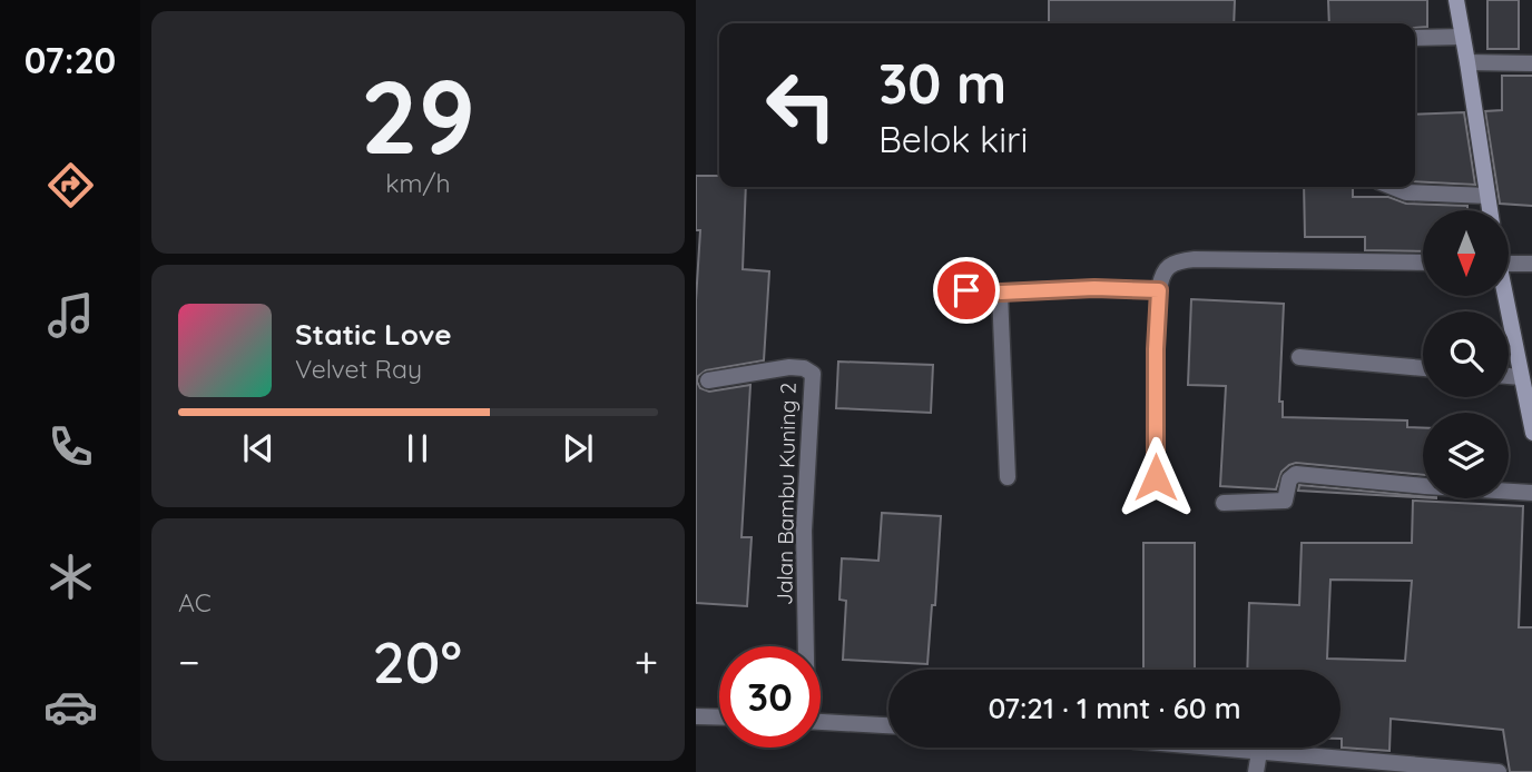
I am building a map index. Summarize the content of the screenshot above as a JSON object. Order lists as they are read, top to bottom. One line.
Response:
{"streets":{"street":["Jalan Bambu Kuning 2"]},"north":"bottom","page":{"tabs":"07:20","tile":[["29","km/h"],"AC"],"turn":["30 m","Belok kiri"],"song":["Static Love","Velvet Ray"],"heat":["−","20°","+"],"limit":"30","trip":"07:21 · 1 mnt · 60 m"}}
